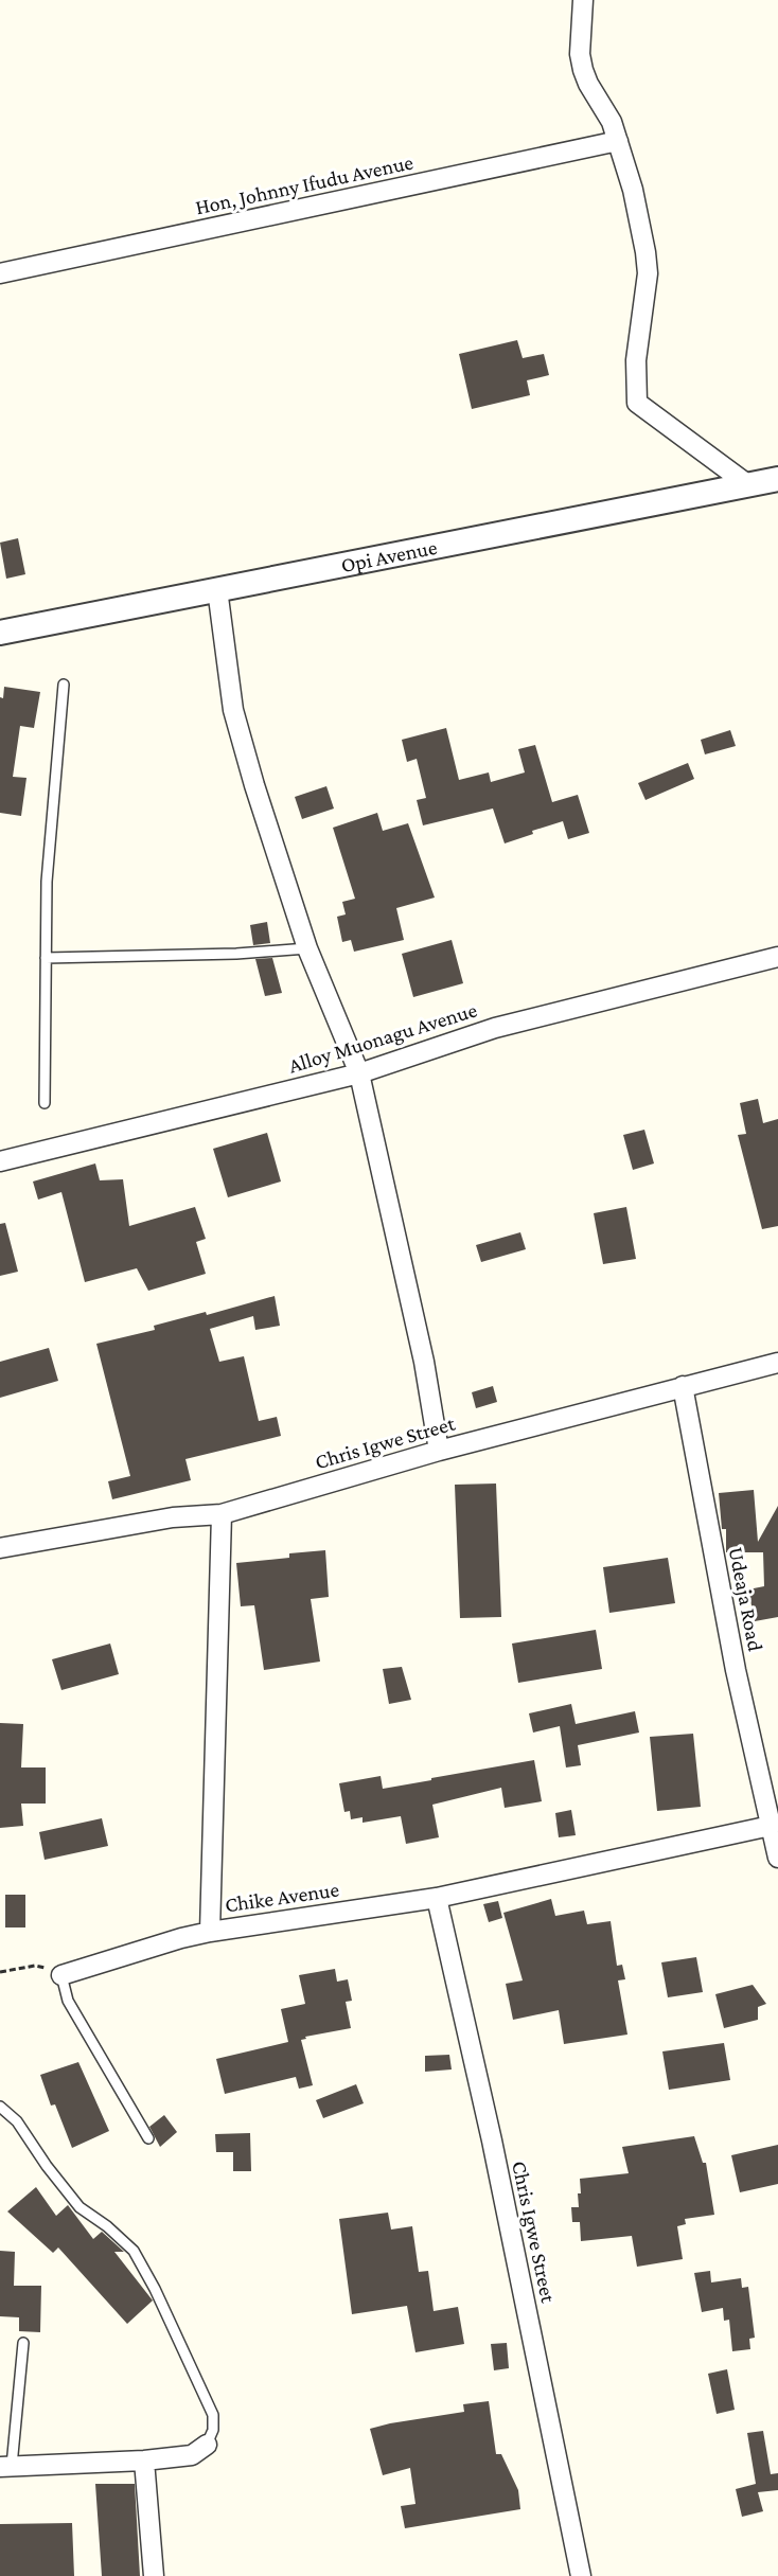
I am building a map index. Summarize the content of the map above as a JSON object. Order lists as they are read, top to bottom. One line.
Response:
{"streets":{"street":["Hon, Johnny Ifudu Avenue","Opi Avenue","Alloy Muonagu Avenue","Chris Igwe Street","Udeaja Road","Chike Avenue"]},"crossings":[["Chris Igwe Street","Udeaja Road"],["Chris Igwe Street","Chike Avenue"],["Udeaja Road","Chike Avenue"]]}
